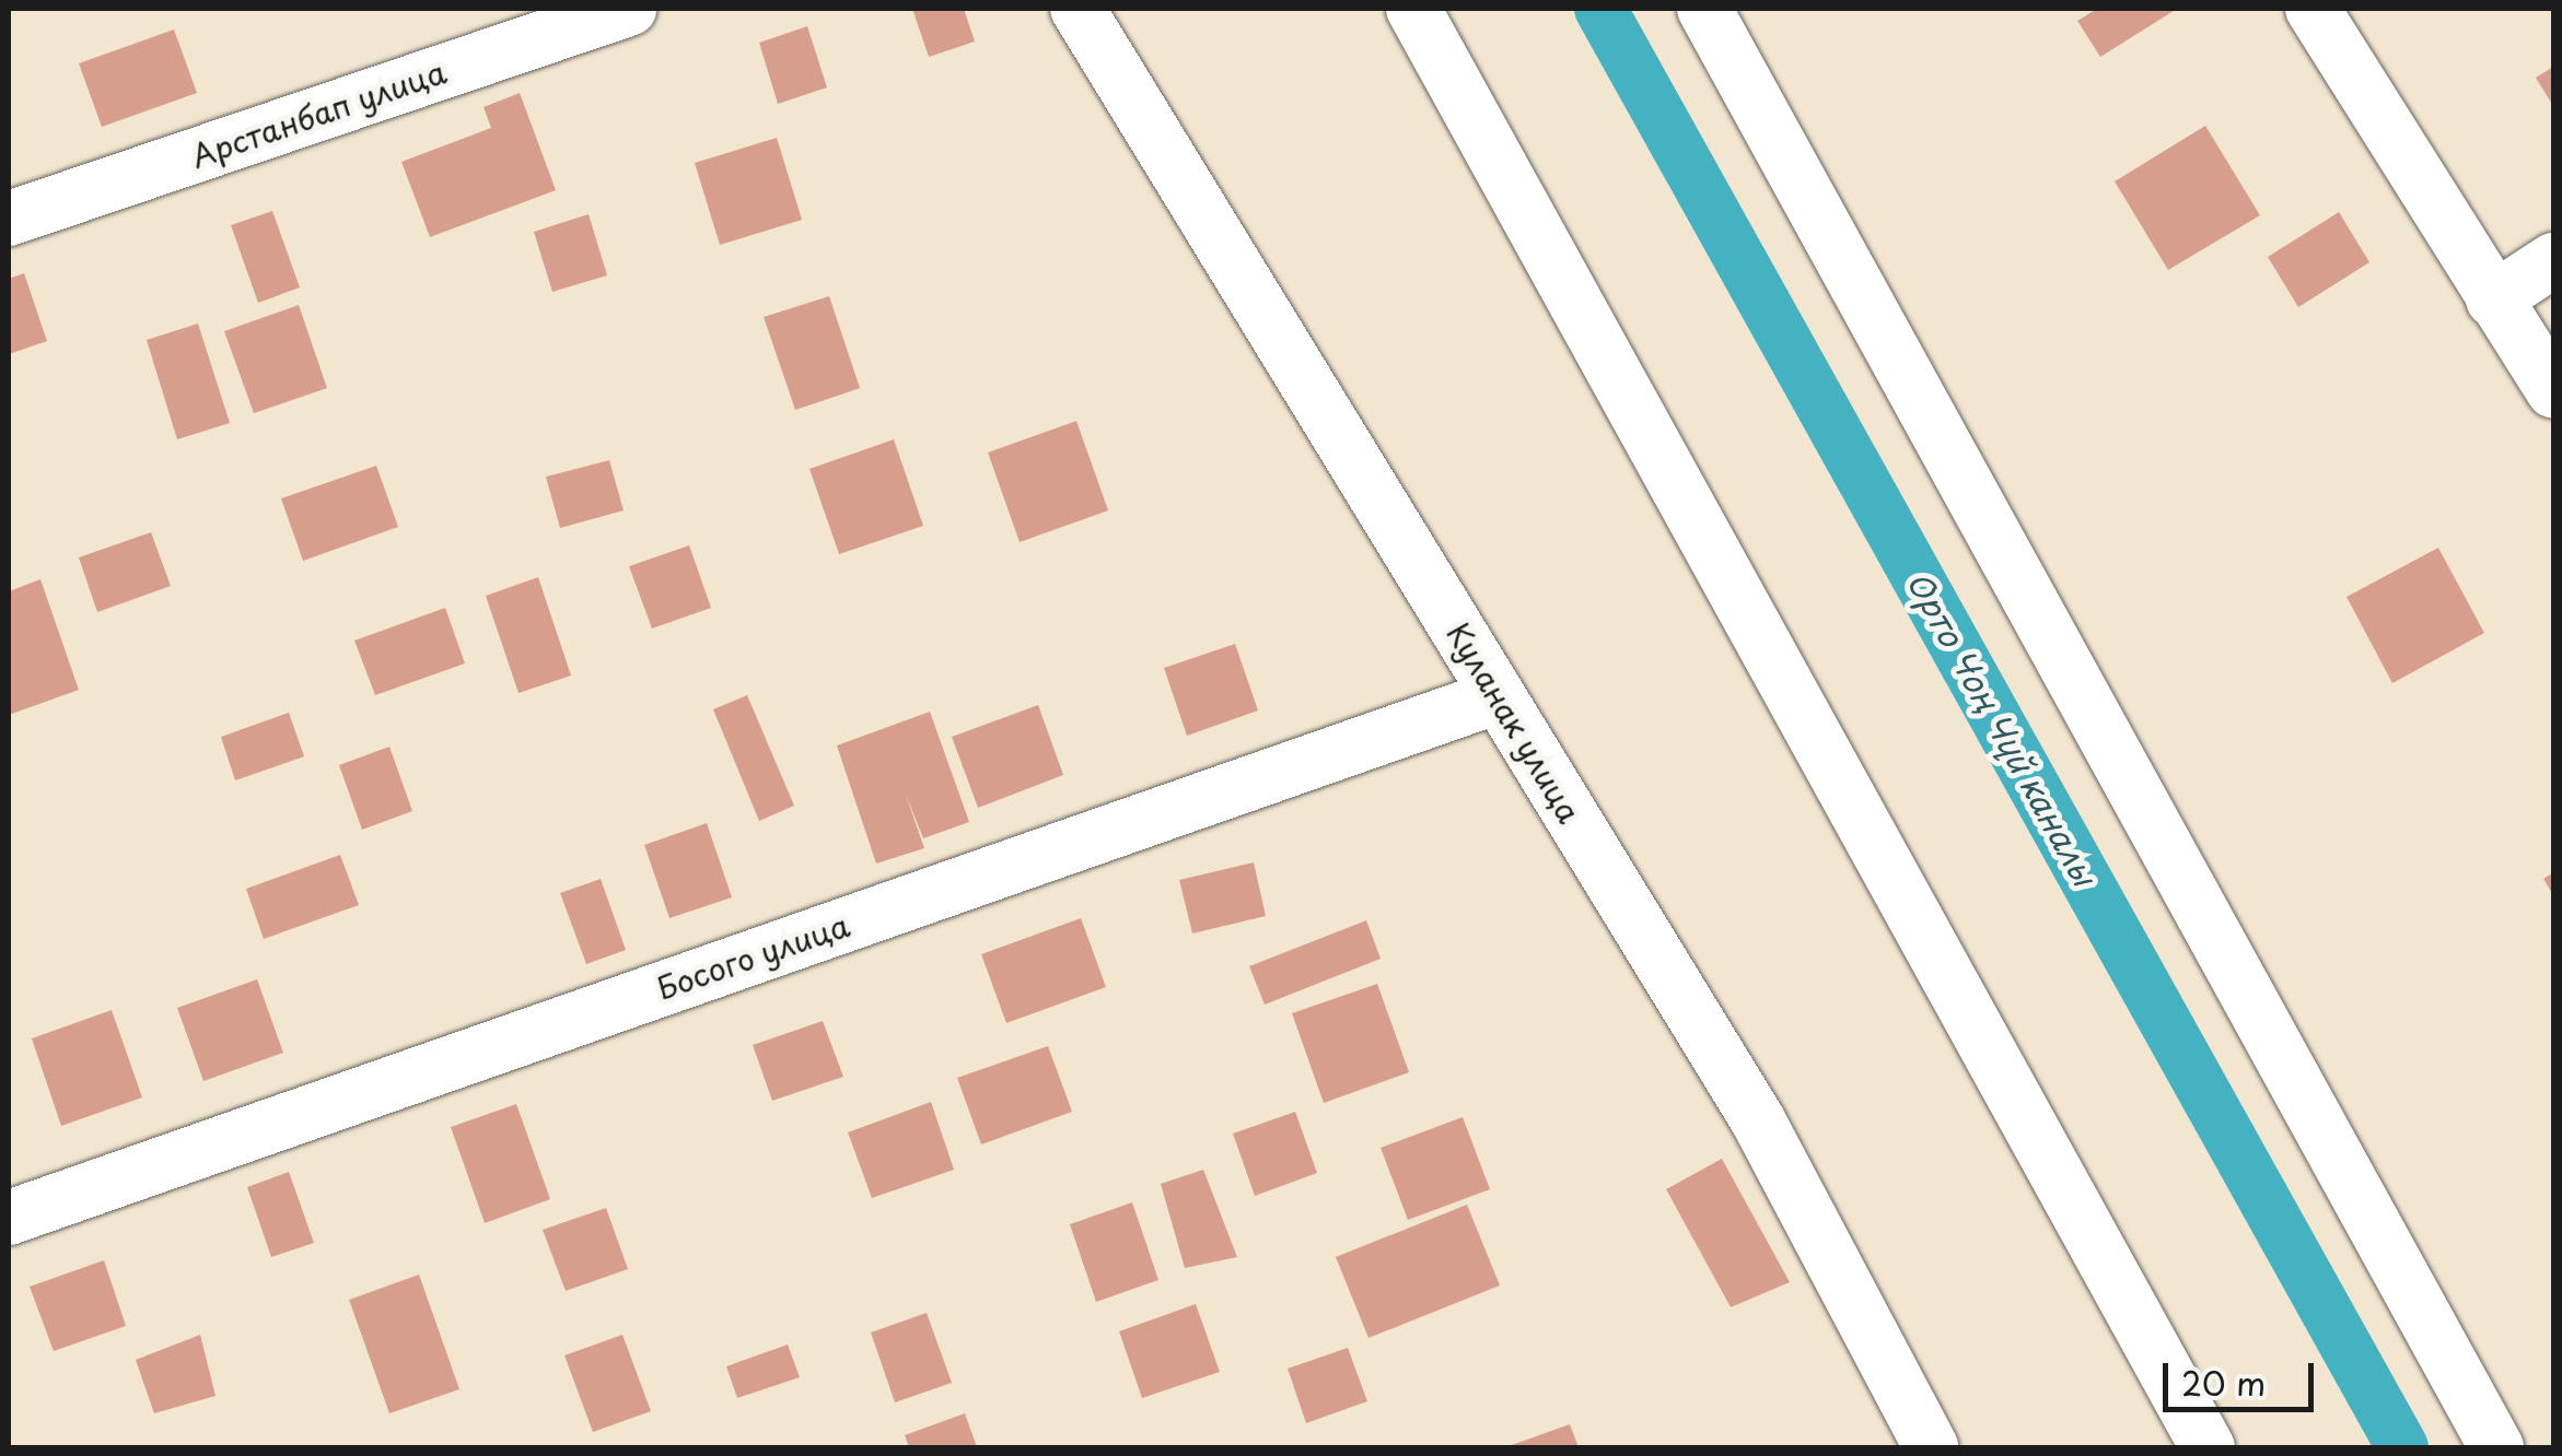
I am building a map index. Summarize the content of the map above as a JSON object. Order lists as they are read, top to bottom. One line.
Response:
{"streets":{"street":["Арстанбап улица","Куланак улица","Босого улица"]},"crossings":[["Куланак улица","Босого улица"]],"water":["Орто Чоң Чүй каналы"],"scale_bar":"20 m"}
